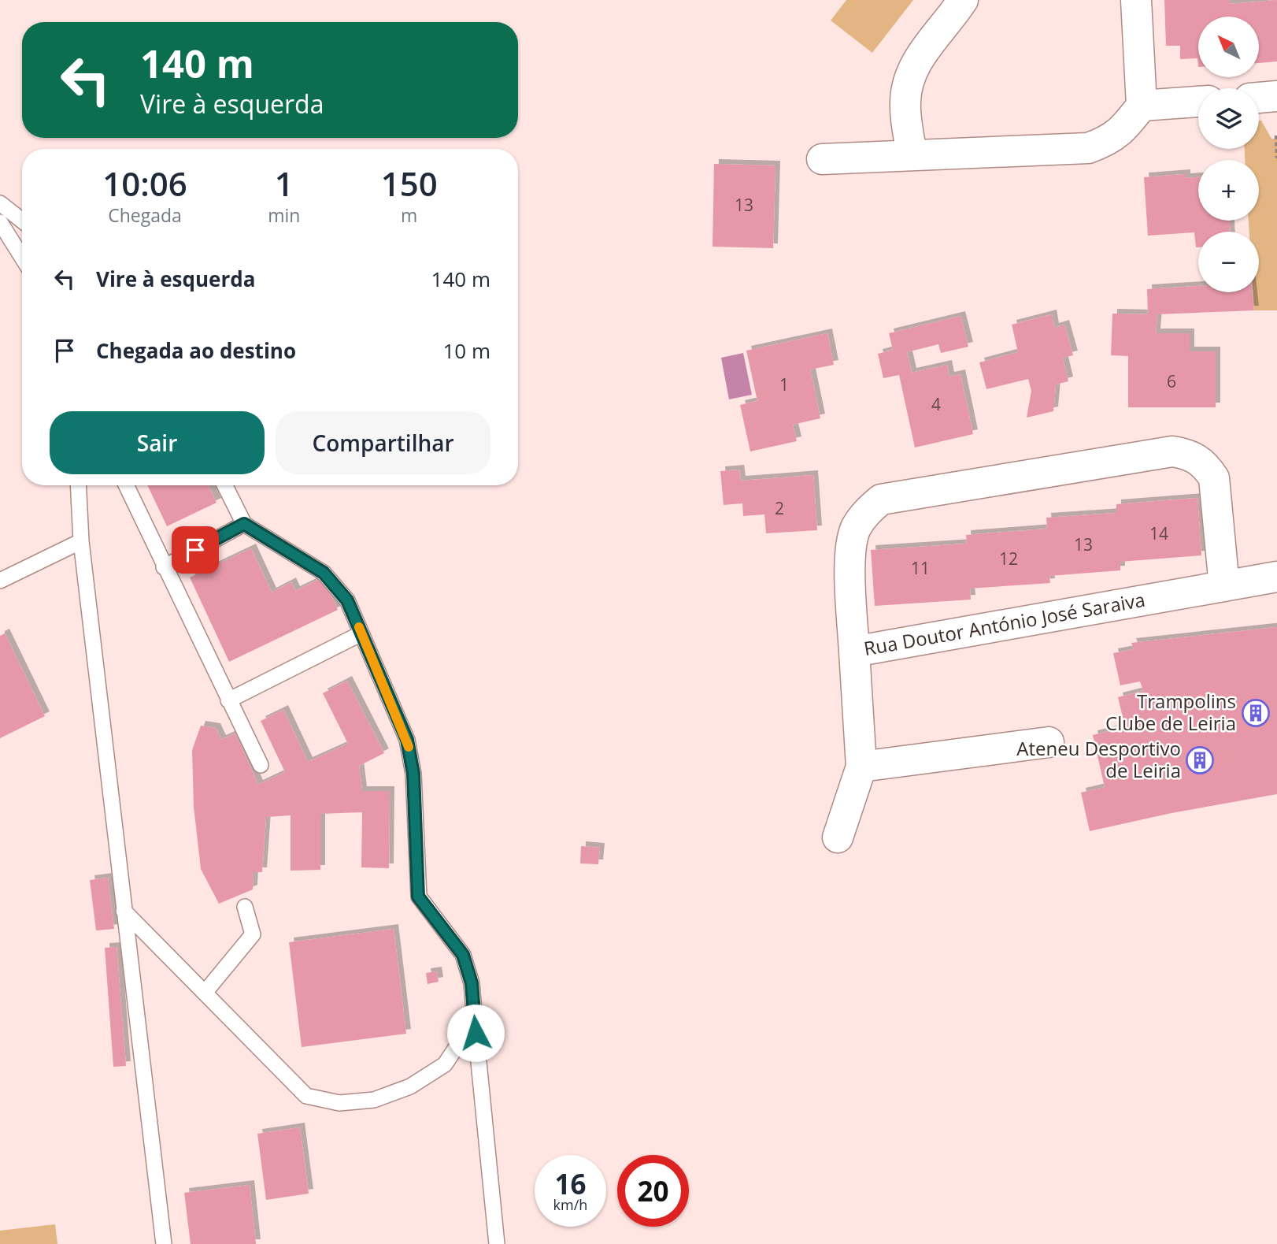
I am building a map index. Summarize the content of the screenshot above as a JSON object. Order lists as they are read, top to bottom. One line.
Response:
{"streets":{"street":["Rua Doutor António José Saraiva"]},"places":{"building":["Trampolins Clube de Leiria","Ateneu Desportivo de Leiria"]},"house_numbers":["13","6","1","4","2","14","13","12","11"],"north":"top left","page":{"map_buttons":["+","−"],"turn":["140 m","Vire à esquerda"],"eta":["10:06","Chegada","1","min","150","m"],"list":[{"name":"Vire à esquerda","value":"140 m"},{"name":"Chegada ao destino","value":"10 m"}],"buttons":["Sair","Compartilhar"],"speed":"16 km/h","limit":"20"}}
